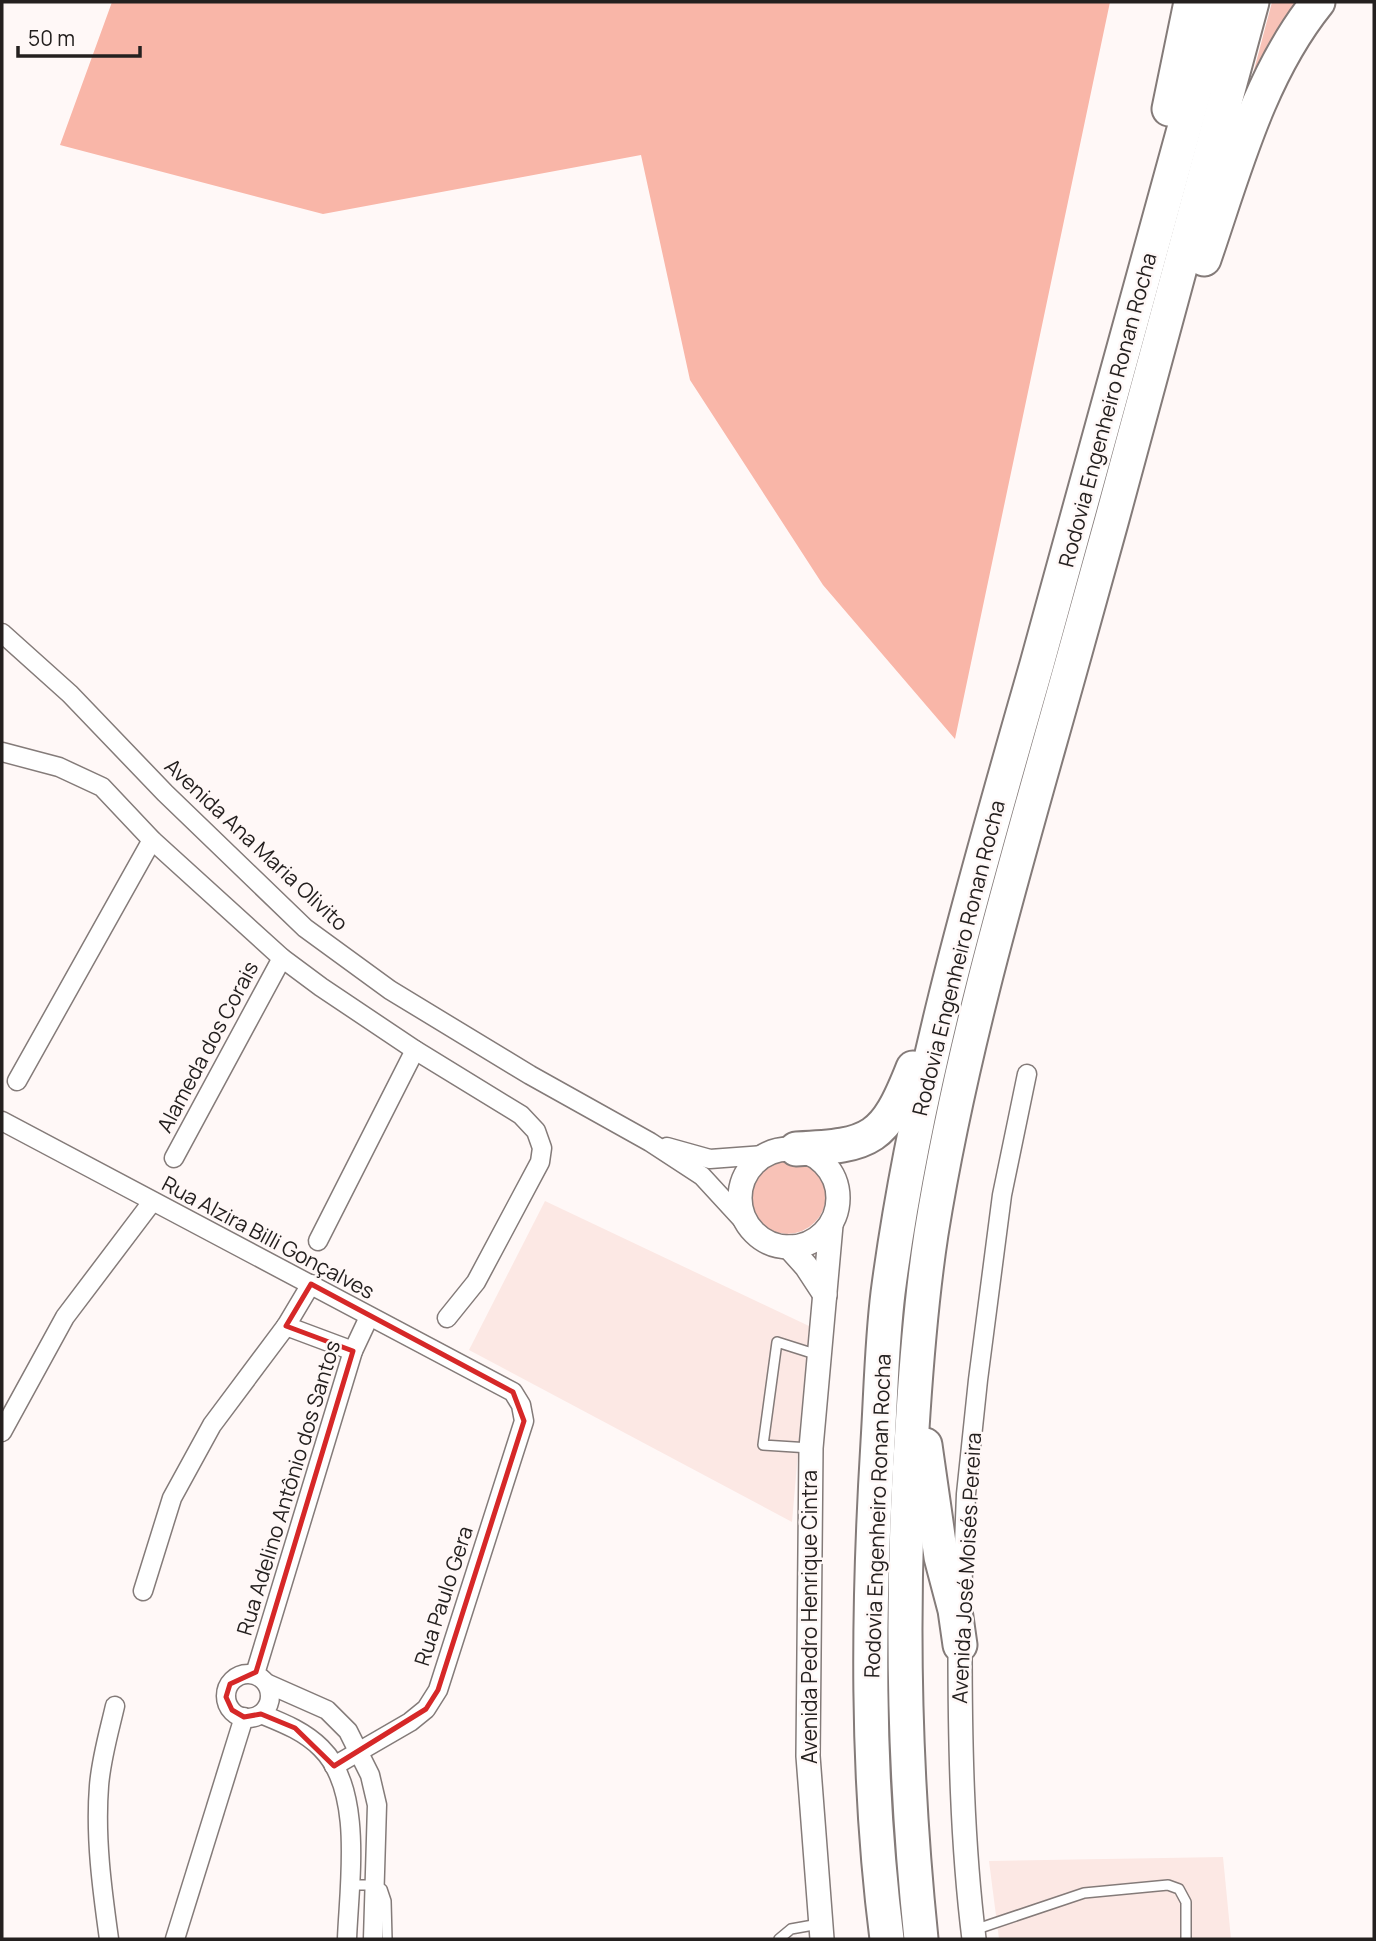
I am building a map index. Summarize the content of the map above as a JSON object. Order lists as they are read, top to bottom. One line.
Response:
{"streets":{"highway":["Rodovia Engenheiro Ronan Rocha"],"street":["Avenida Ana Maria Olivito","Alameda dos Corais","Rua Alzira Billi Gonçalves","Rua Adelino Antônio dos Santos","Avenida José Moisés Pereira","Rua Paulo Gera","Avenida Pedro Henrique Cintra"]},"crossings":[["Avenida Ana Maria Olivito","Avenida Pedro Henrique Cintra"],["Rua Alzira Billi Gonçalves","Rua Adelino Antônio dos Santos"],["Rua Alzira Billi Gonçalves","Rua Paulo Gera"]],"scale_bar":"50 m"}
